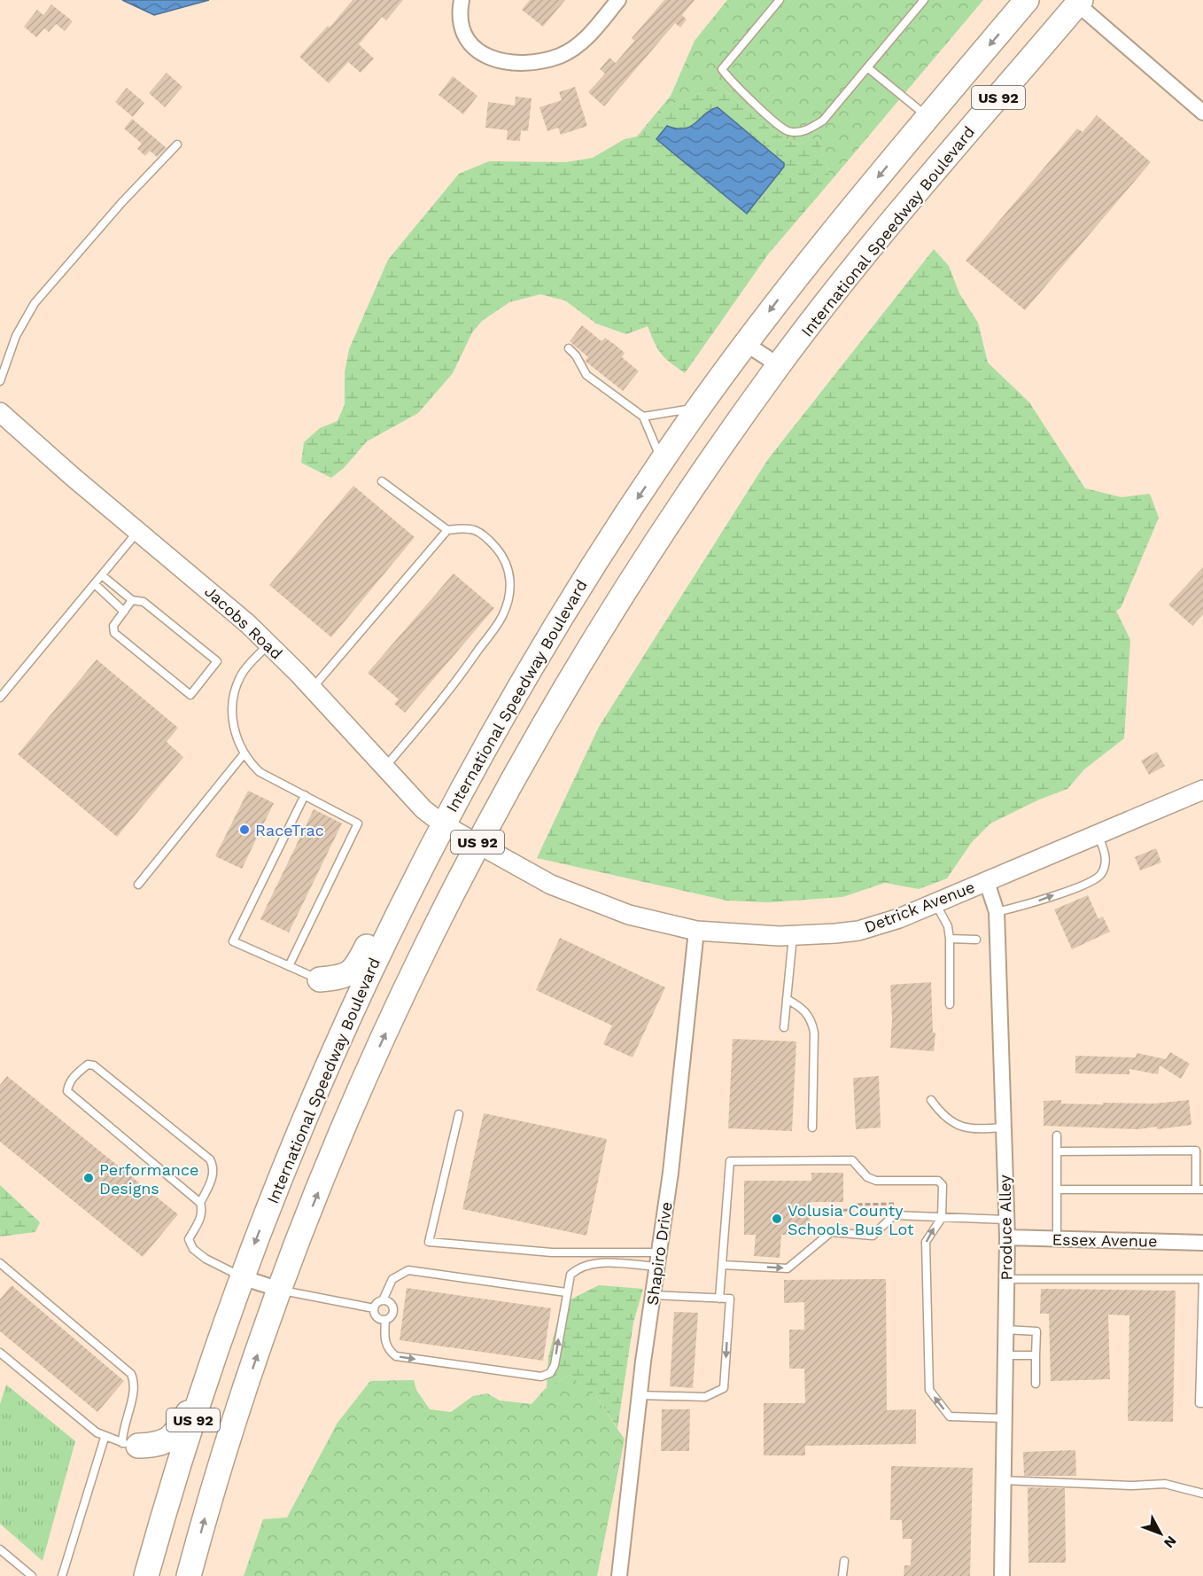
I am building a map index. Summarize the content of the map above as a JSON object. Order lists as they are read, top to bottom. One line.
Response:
{"streets":{"main road":["US 92","International Speedway Boulevard"],"street":["Jacobs Road","Detrick Avenue","Produce Alley","Essex Avenue","Shapiro Drive"]},"crossings":[["International Speedway Boulevard","Jacobs Road"],["International Speedway Boulevard","Detrick Avenue"],["Jacobs Road","Detrick Avenue"],["Detrick Avenue","Produce Alley"],["Detrick Avenue","Shapiro Drive"],["Produce Alley","Essex Avenue"]],"places":["RaceTrac","Performance Designs","Volusia County Schools Bus Lot"],"north":"bottom right"}
